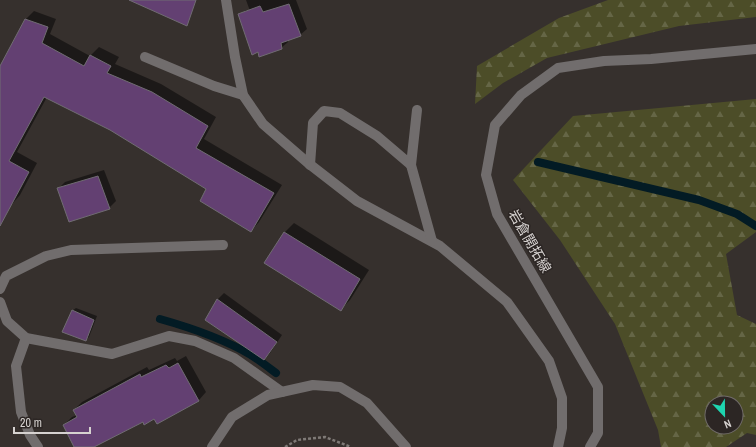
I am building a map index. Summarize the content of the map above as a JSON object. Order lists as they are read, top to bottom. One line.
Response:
{"streets":{"street":["岩倉開拓線"]},"scale_bar":"20 m","north":"bottom"}
